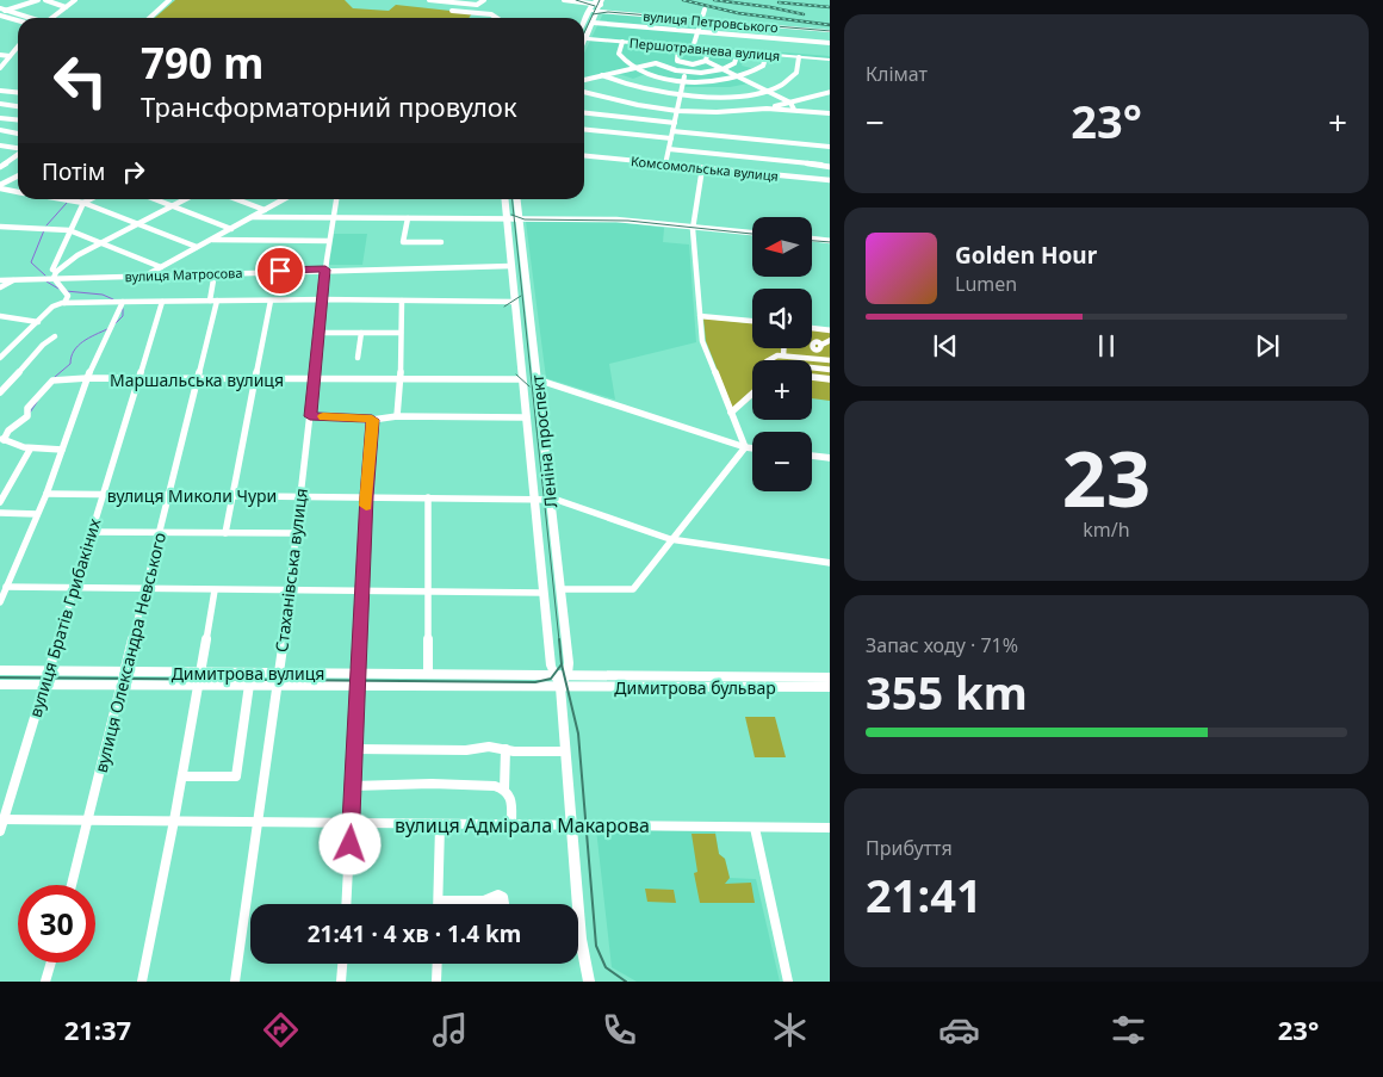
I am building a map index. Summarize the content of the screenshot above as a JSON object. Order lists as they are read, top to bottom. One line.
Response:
{"streets":{"main road":["вулиця Петровського","Першотравнева вулиця","Леніна проспект"],"street":["Комсомольська вулиця","вулиця Матросова","Маршальська вулиця","вулиця Миколи Чури","Стаханівська вулиця","вулиця Братів Грибакіних","вулиця Олександра Невського","Димитрова вулиця","Димитрова бульвар","вулиця Адмірала Макарова"]},"crossings":[["вулиця Матросова","Леніна проспект"],["вулиця Матросова","Стаханівська вулиця"],["вулиця Матросова","вулиця Олександра Невського"],["Маршальська вулиця","Леніна проспект"],["Маршальська вулиця","Стаханівська вулиця"],["Маршальська вулиця","вулиця Братів Грибакіних"],["Маршальська вулиця","вулиця Олександра Невського"],["Леніна проспект","вулиця Миколи Чури"],["Леніна проспект","Димитрова вулиця"],["Леніна проспект","Димитрова бульвар"],["Леніна проспект","вулиця Адмірала Макарова"],["вулиця Миколи Чури","Стаханівська вулиця"],["вулиця Миколи Чури","вулиця Братів Грибакіних"],["вулиця Миколи Чури","вулиця Олександра Невського"],["Стаханівська вулиця","Димитрова вулиця"],["Стаханівська вулиця","вулиця Адмірала Макарова"],["вулиця Братів Грибакіних","Димитрова вулиця"],["вулиця Братів Грибакіних","вулиця Адмірала Макарова"],["вулиця Олександра Невського","Димитрова вулиця"],["вулиця Олександра Невського","вулиця Адмірала Макарова"],["Димитрова вулиця","Димитрова бульвар"]],"north":"left","page":{"tile":["Клімат",["23","km/h"],["Запас ходу · 71%","355 km"],["Прибуття","21:41"]],"turn":["790 m","Трансформаторний провулок"],"heat":["−","23°","+"],"then":"Потім","map_buttons":["+","−"],"song":["Golden Hour","Lumen"],"limit":"30","trip":"21:41 · 4 хв · 1.4 km","tabs":["21:37","23°"]}}
